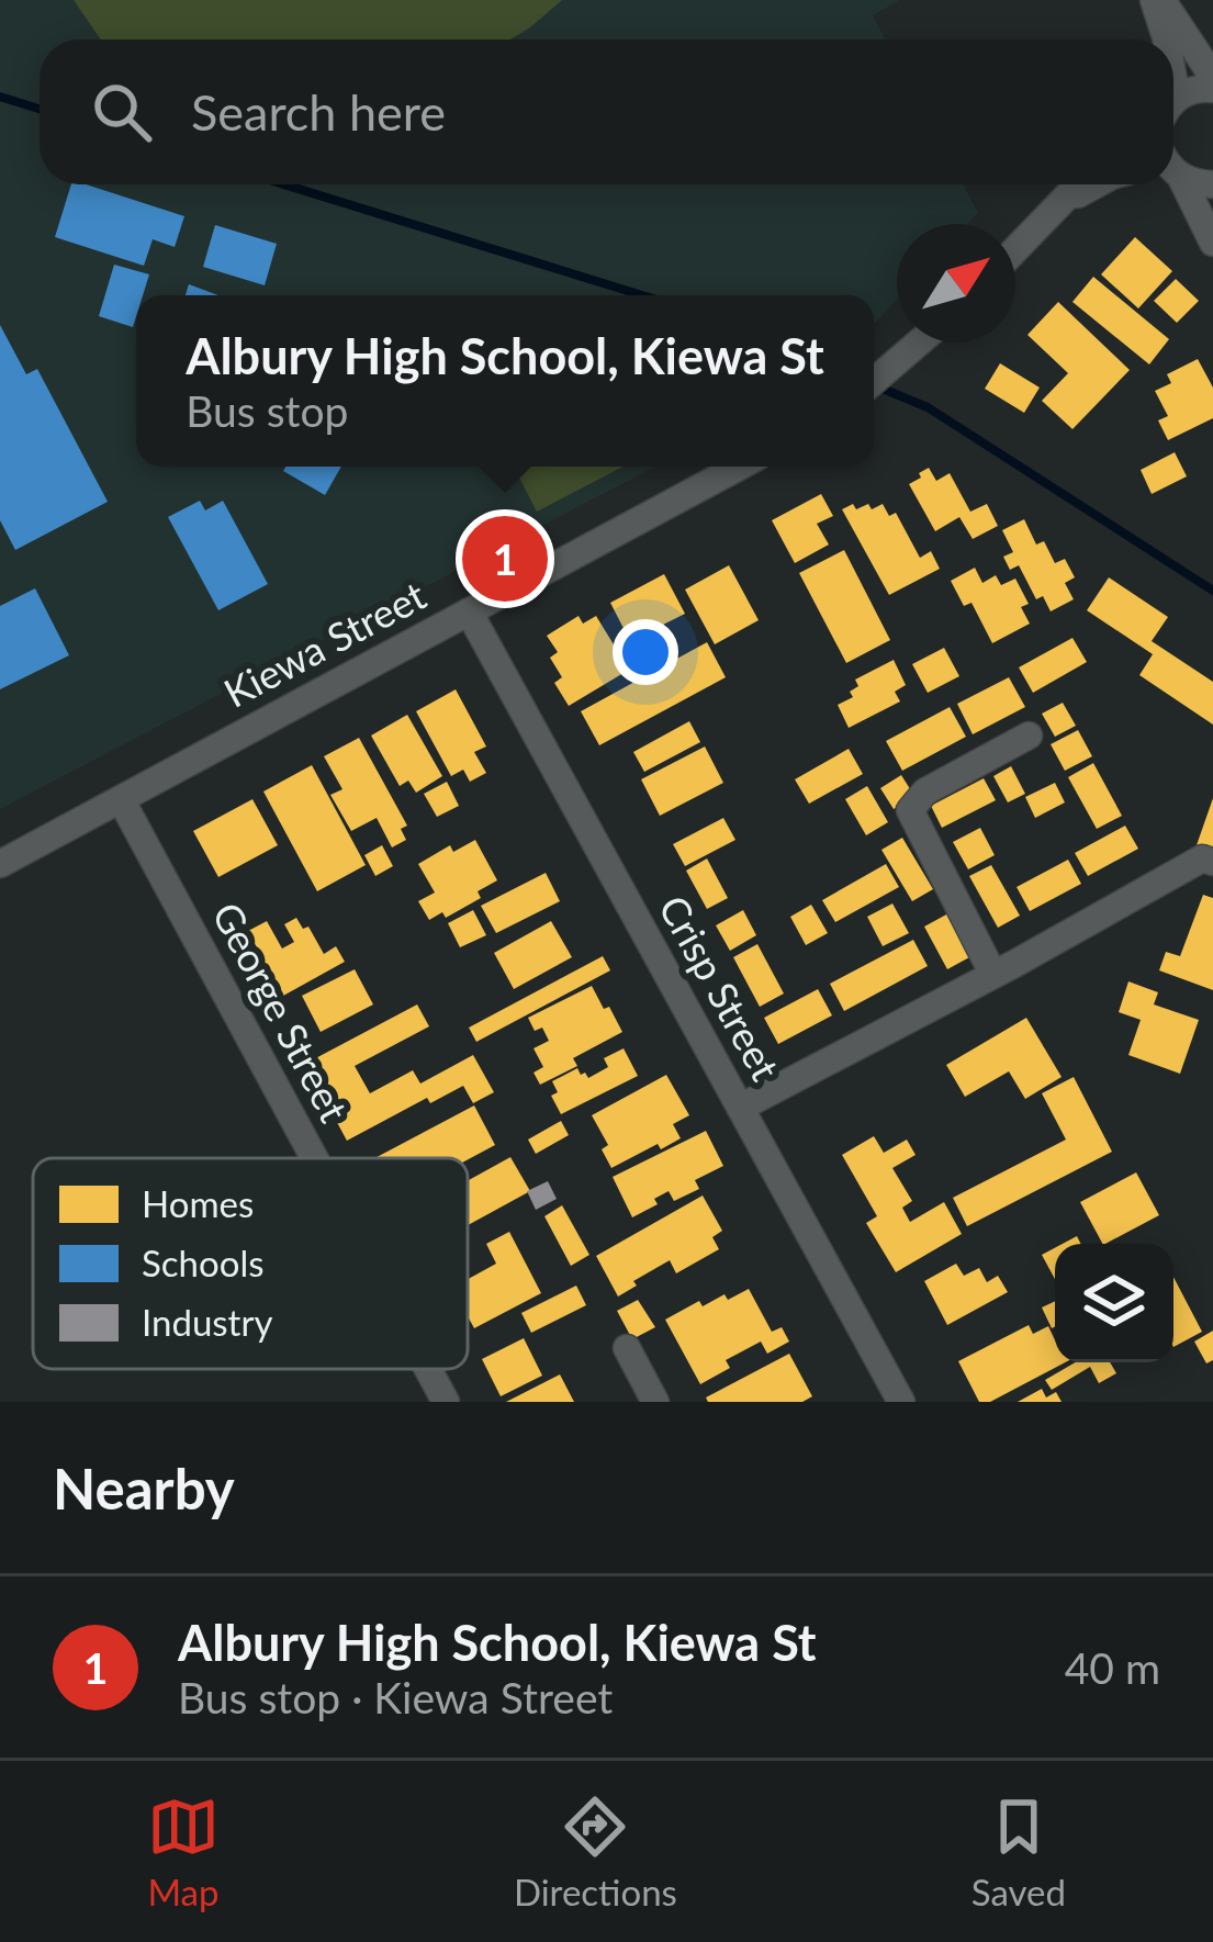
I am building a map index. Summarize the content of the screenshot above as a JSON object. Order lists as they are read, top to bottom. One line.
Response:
{"streets":{"street":["Kiewa Street","Crisp Street","George Street"]},"crossings":[["Kiewa Street","Crisp Street"],["Kiewa Street","George Street"]],"legend":["Homes","Schools","Industry"],"north":"top right","page":{"search":"Search here","popup":["Albury High School, Kiewa St","Bus stop"],"pins":"1","heading":"Nearby","list":[{"mark":"1","name":"Albury High School, Kiewa St","note":"Bus stop · Kiewa Street","value":"40 m"}],"nav":["Map","Directions","Saved"]}}
